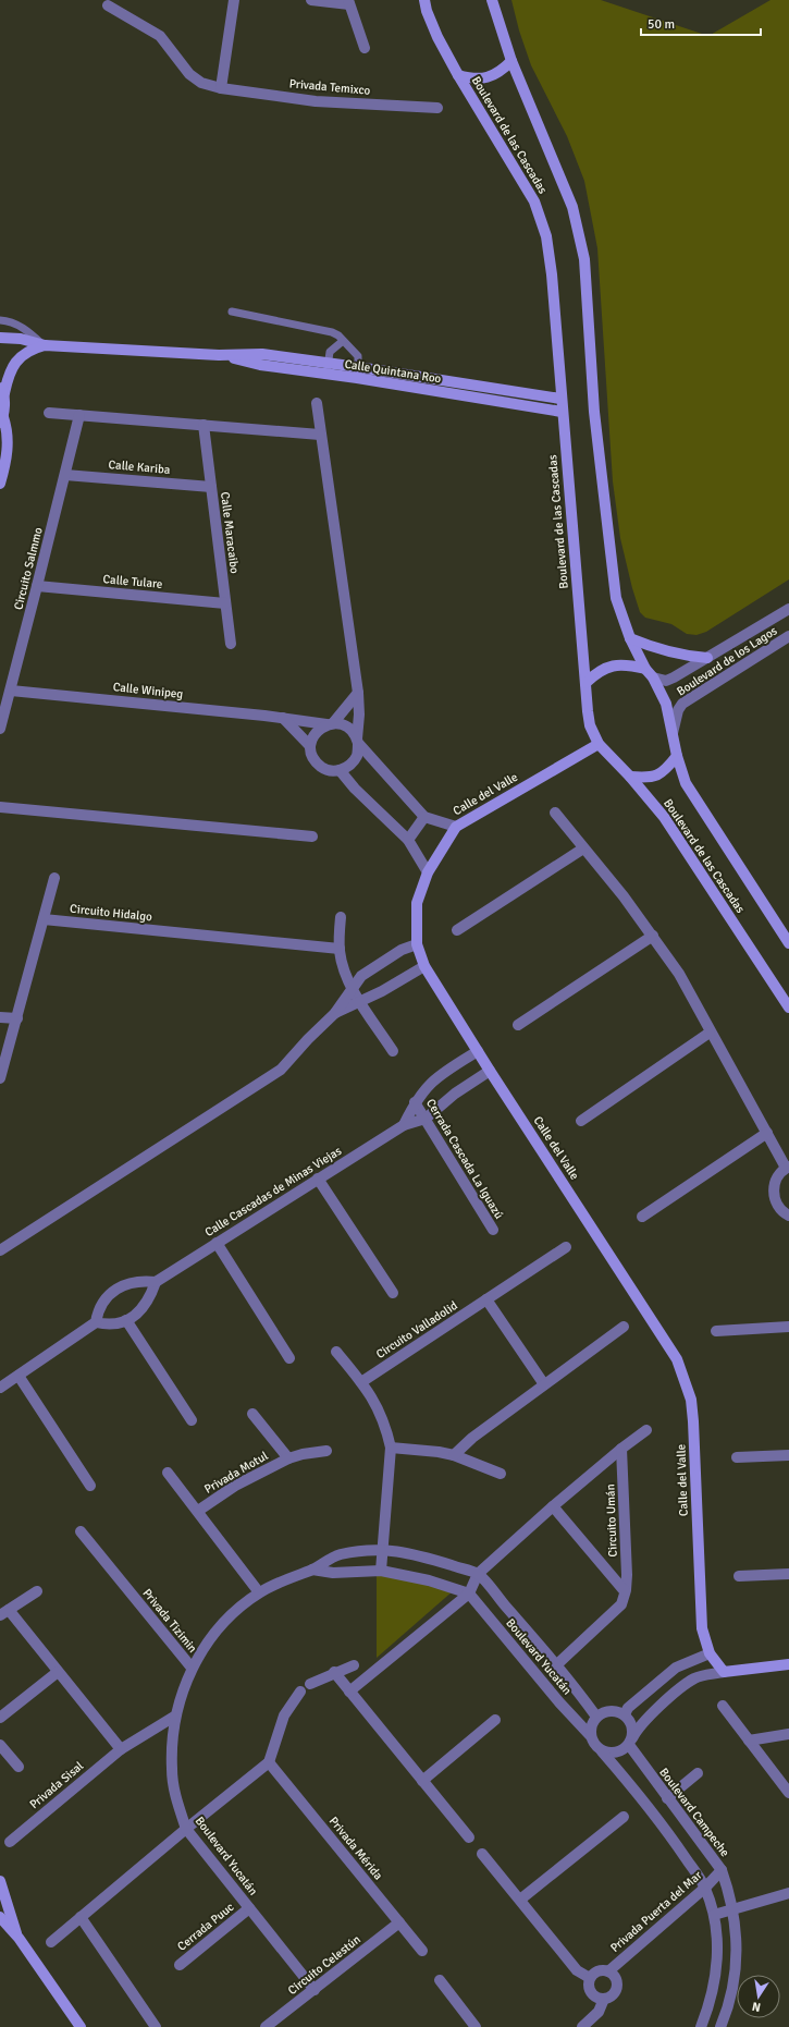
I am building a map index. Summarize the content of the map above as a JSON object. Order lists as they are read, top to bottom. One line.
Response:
{"streets":{"main road":["Boulevard de las Cascadas","Calle Quintana Roo","Calle del Valle"],"street":["Privada Temixco","Calle Kariba","Calle Maracaibo","Circuito Salmmo","Calle Tulare","Boulevard de los Lagos","Calle Winipeg","Circuito Hidalgo","Cerrada Cascada La Iguazú","Calle Cascadas de Minas Viejas","Circuito Valladolid","Privada Motul","Circuito Umán","Privada Tizimin","Boulevard Yucatán","Privada Sisal","Boulevard Campeche","Privada Mérida","Privada Puerta del Mar","Cerrada Puuc","Circuito Celestún"]},"crossings":[["Boulevard de las Cascadas","Calle Quintana Roo"],["Boulevard de las Cascadas","Boulevard de los Lagos"],["Boulevard de las Cascadas","Calle del Valle"],["Calle Kariba","Calle Maracaibo"],["Calle Kariba","Circuito Salmmo"],["Calle Maracaibo","Calle Tulare"],["Circuito Salmmo","Calle Tulare"],["Circuito Salmmo","Calle Winipeg"],["Boulevard de los Lagos","Calle del Valle"],["Calle del Valle","Calle Cascadas de Minas Viejas"],["Cerrada Cascada La Iguazú","Calle Cascadas de Minas Viejas"],["Privada Motul","Privada Tizimin"],["Circuito Umán","Boulevard Yucatán"],["Privada Tizimin","Boulevard Yucatán"],["Boulevard Yucatán","Privada Sisal"],["Boulevard Yucatán","Boulevard Campeche"],["Boulevard Yucatán","Cerrada Puuc"],["Boulevard Yucatán","Circuito Celestún"],["Boulevard Campeche","Privada Puerta del Mar"],["Privada Mérida","Circuito Celestún"]],"scale_bar":"50 m","north":"bottom"}
